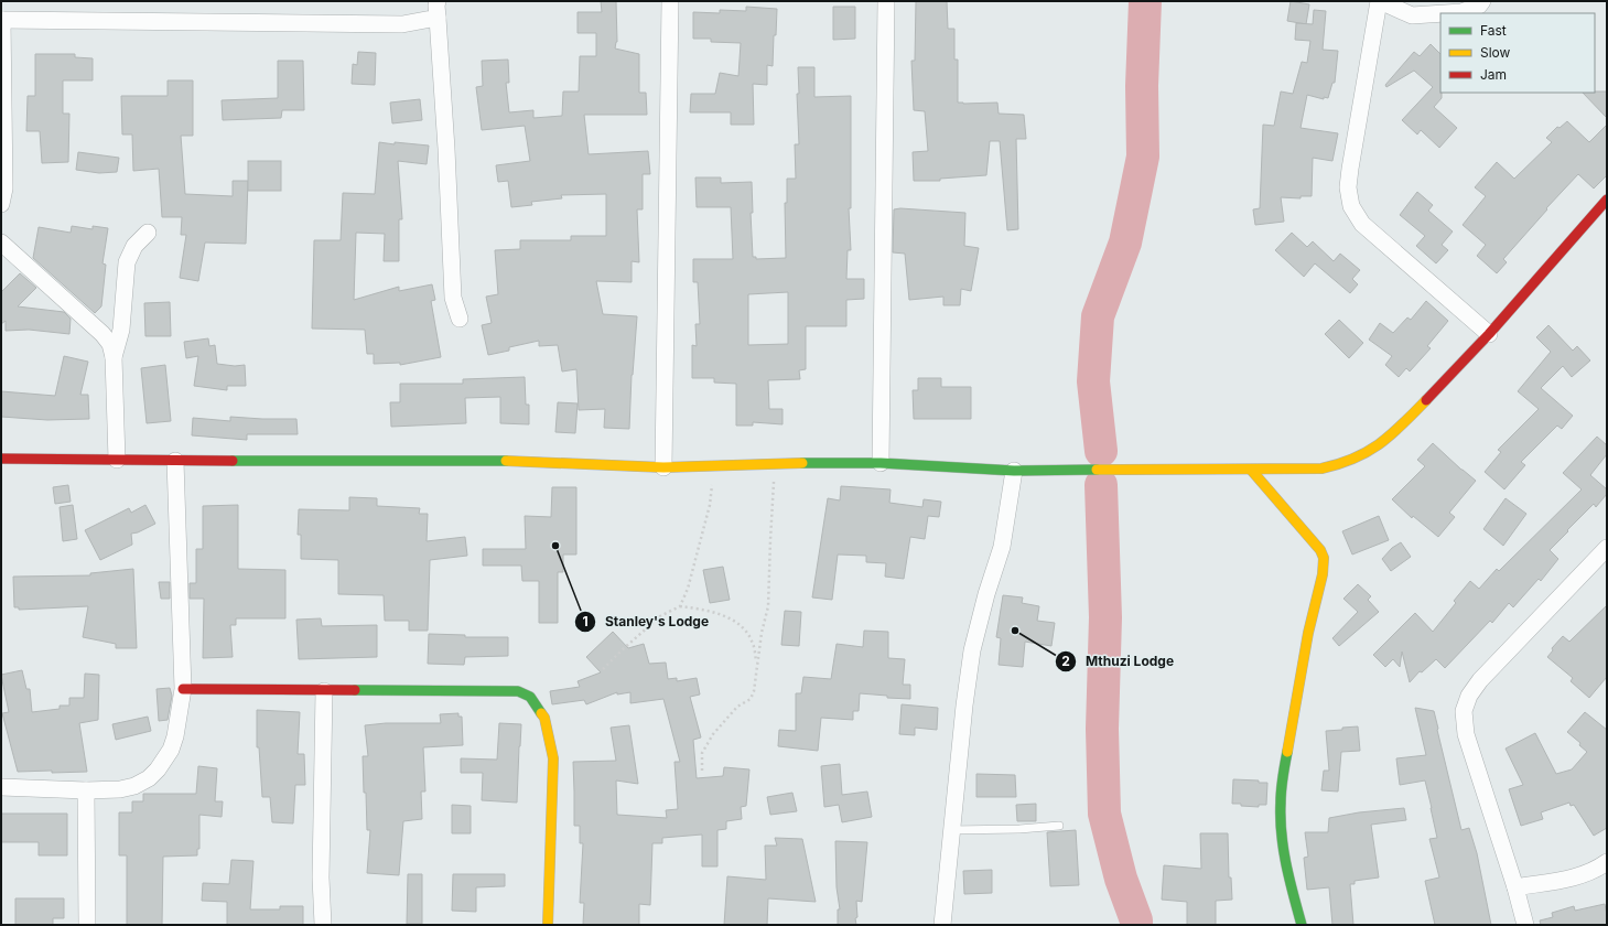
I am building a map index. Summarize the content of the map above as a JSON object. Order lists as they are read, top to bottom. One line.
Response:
{"places":["Stanley's Lodge","Mthuzi Lodge"],"legend":["Fast","Slow","Jam"]}
